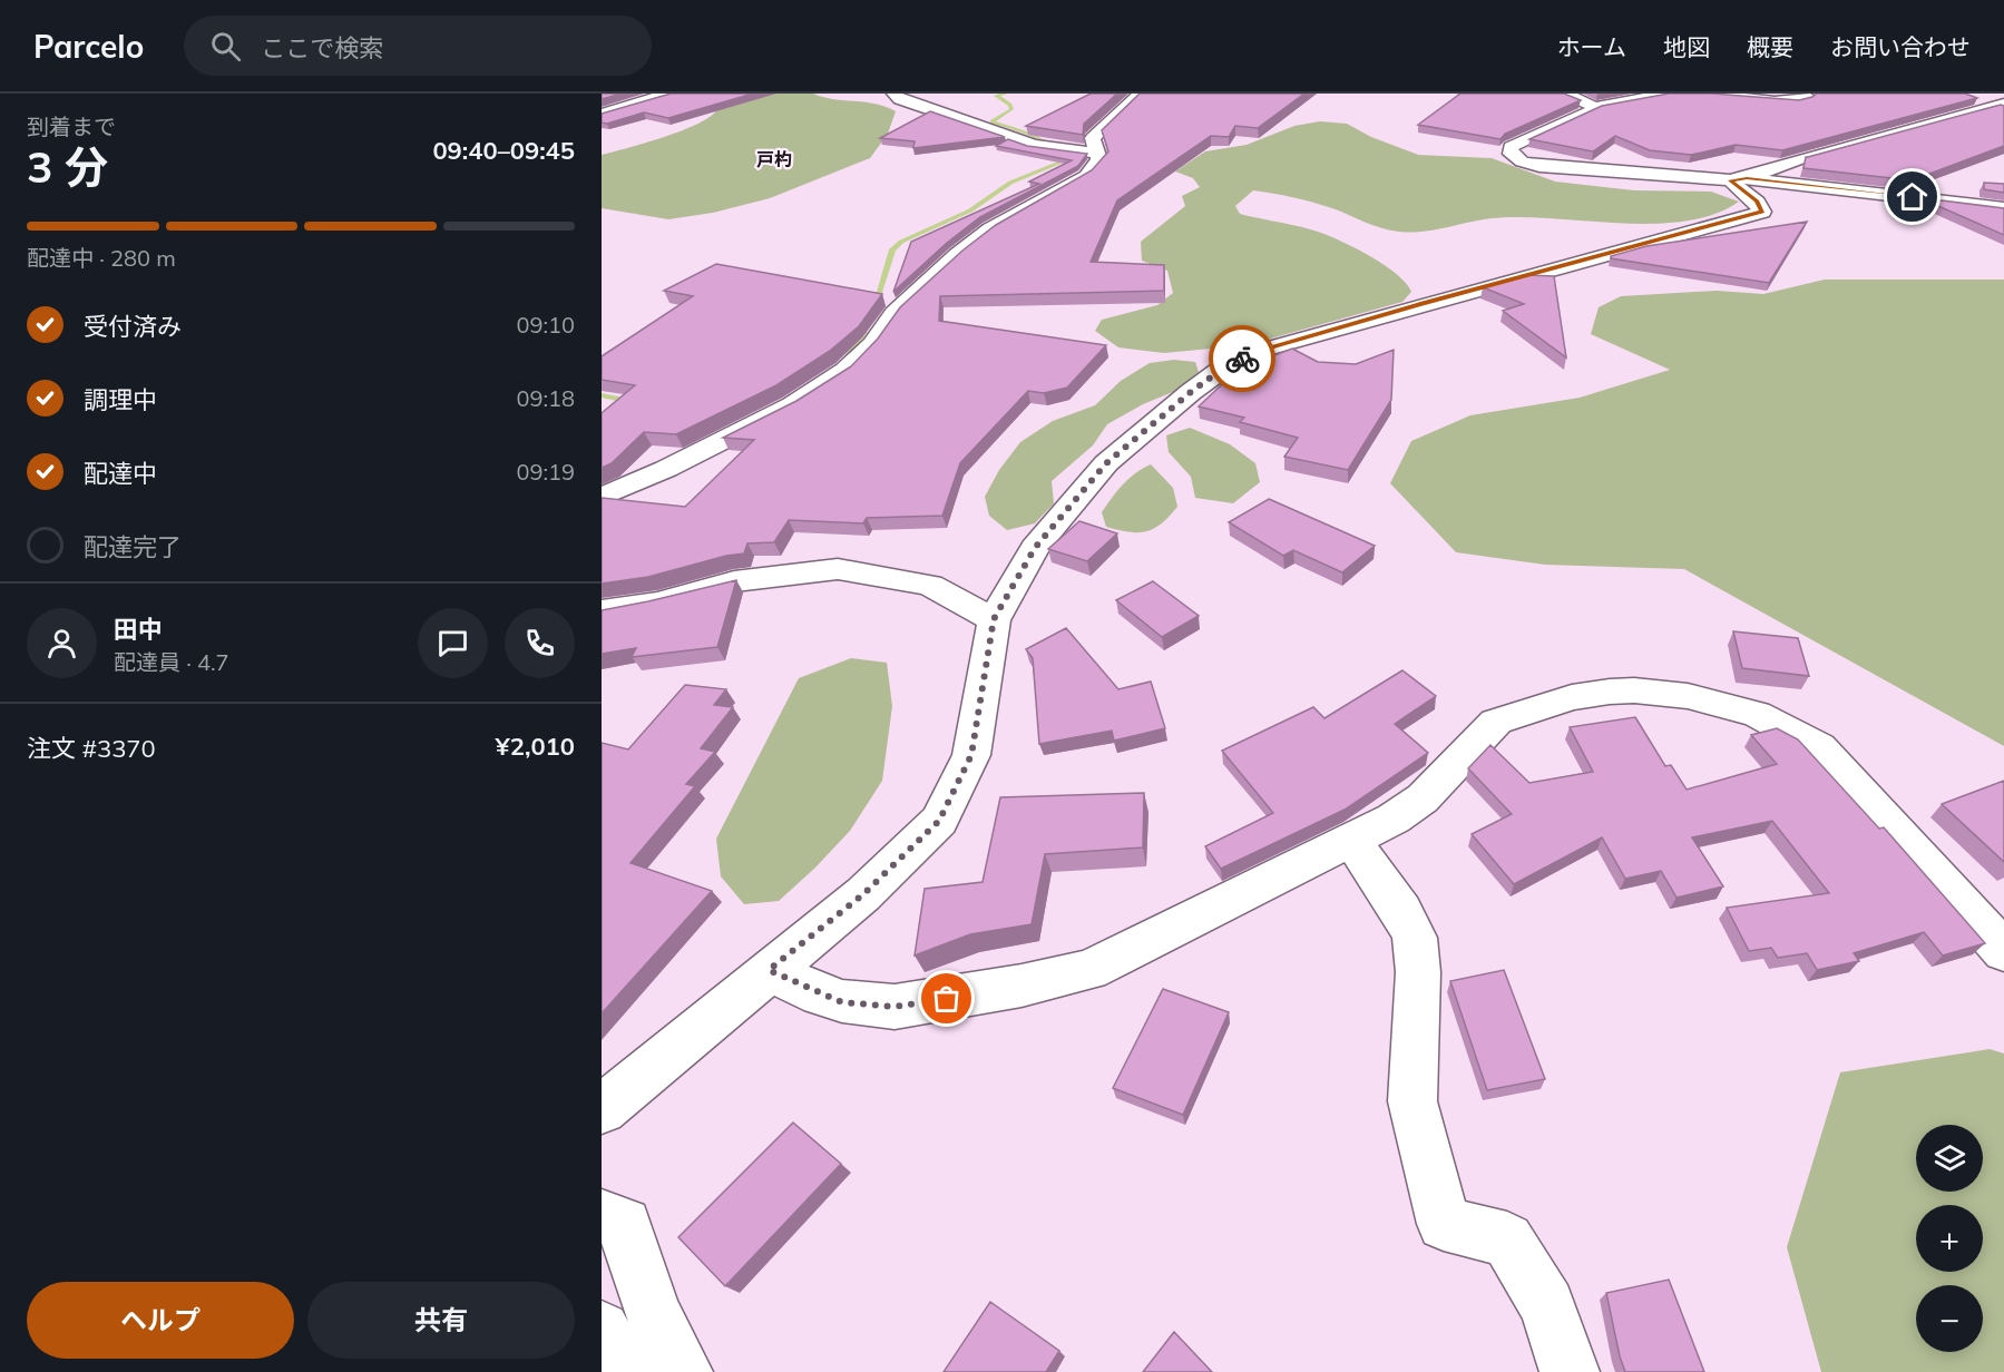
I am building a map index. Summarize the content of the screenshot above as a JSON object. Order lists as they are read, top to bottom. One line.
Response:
{"districts":["戸杓"],"page":{"header":"Parcelo","search":"ここで検索","nav":["ホーム","地図","概要","お問い合わせ"],"heading":["3 分","到着まで","09:40–09:45"],"panel":["田中","配達員 · 4.7","注文 #3370","¥2,010"],"bar":"配達中 · 280 m","list":[["受付済み","09:10"],["調理中","09:18"],["配達中","09:19"],"配達完了"],"map_buttons":["+","−"],"buttons":["ヘルプ","共有"]}}
